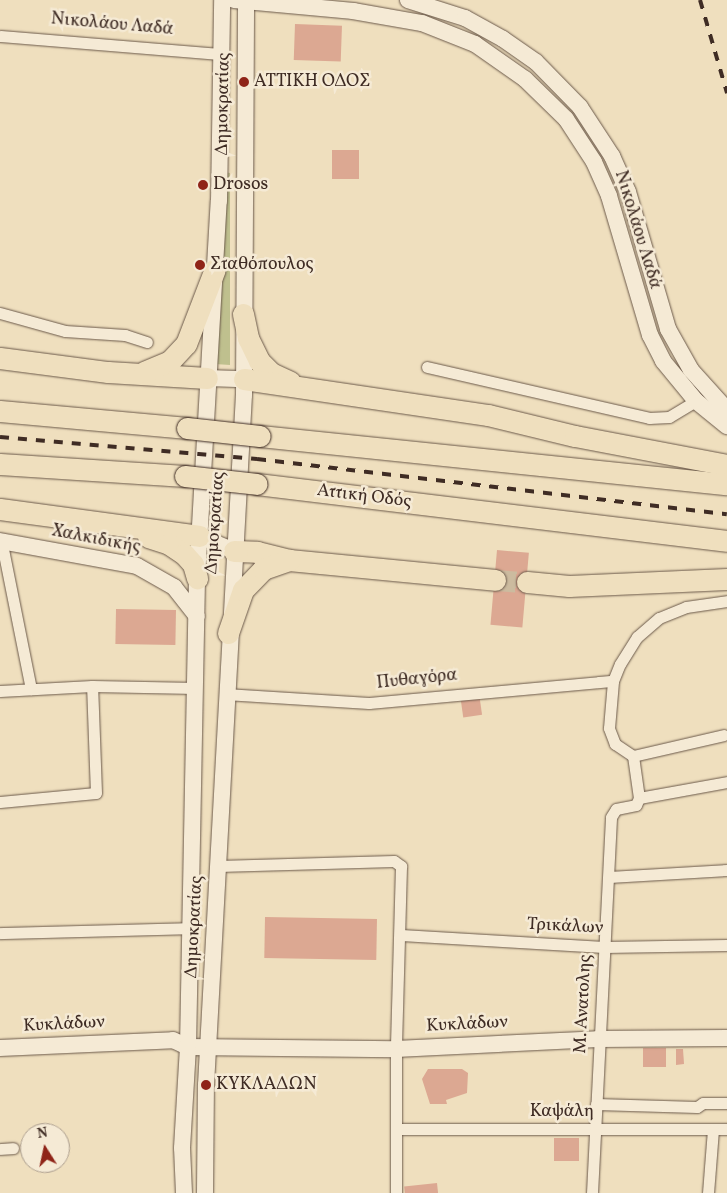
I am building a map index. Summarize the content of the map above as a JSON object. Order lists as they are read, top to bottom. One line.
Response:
{"streets":{"highway":["Αττική Οδός"],"main road":["Νικολάου Λαδά","Δημοκρατίας","Χαλκιδικής","Κυκλάδων"],"street":["Πυθαγόρα","Τρικάλων","Μ. Ανατολης","Καψάλη"]},"crossings":[["Νικολάου Λαδά","Δημοκρατίας"],["Δημοκρατίας","Χαλκιδικής"],["Δημοκρατίας","Πυθαγόρα"],["Δημοκρατίας","Κυκλάδων"],["Τρικάλων","Μ. Ανατολης"],["Μ. Ανατολης","Κυκλάδων"],["Μ. Ανατολης","Καψάλη"]],"places":["ΑΤΤΙΚΗ ΟΔΟΣ","Drosos","Σταθόπουλος","ΚΥΚΛΑΔΩΝ"],"north":"top"}
